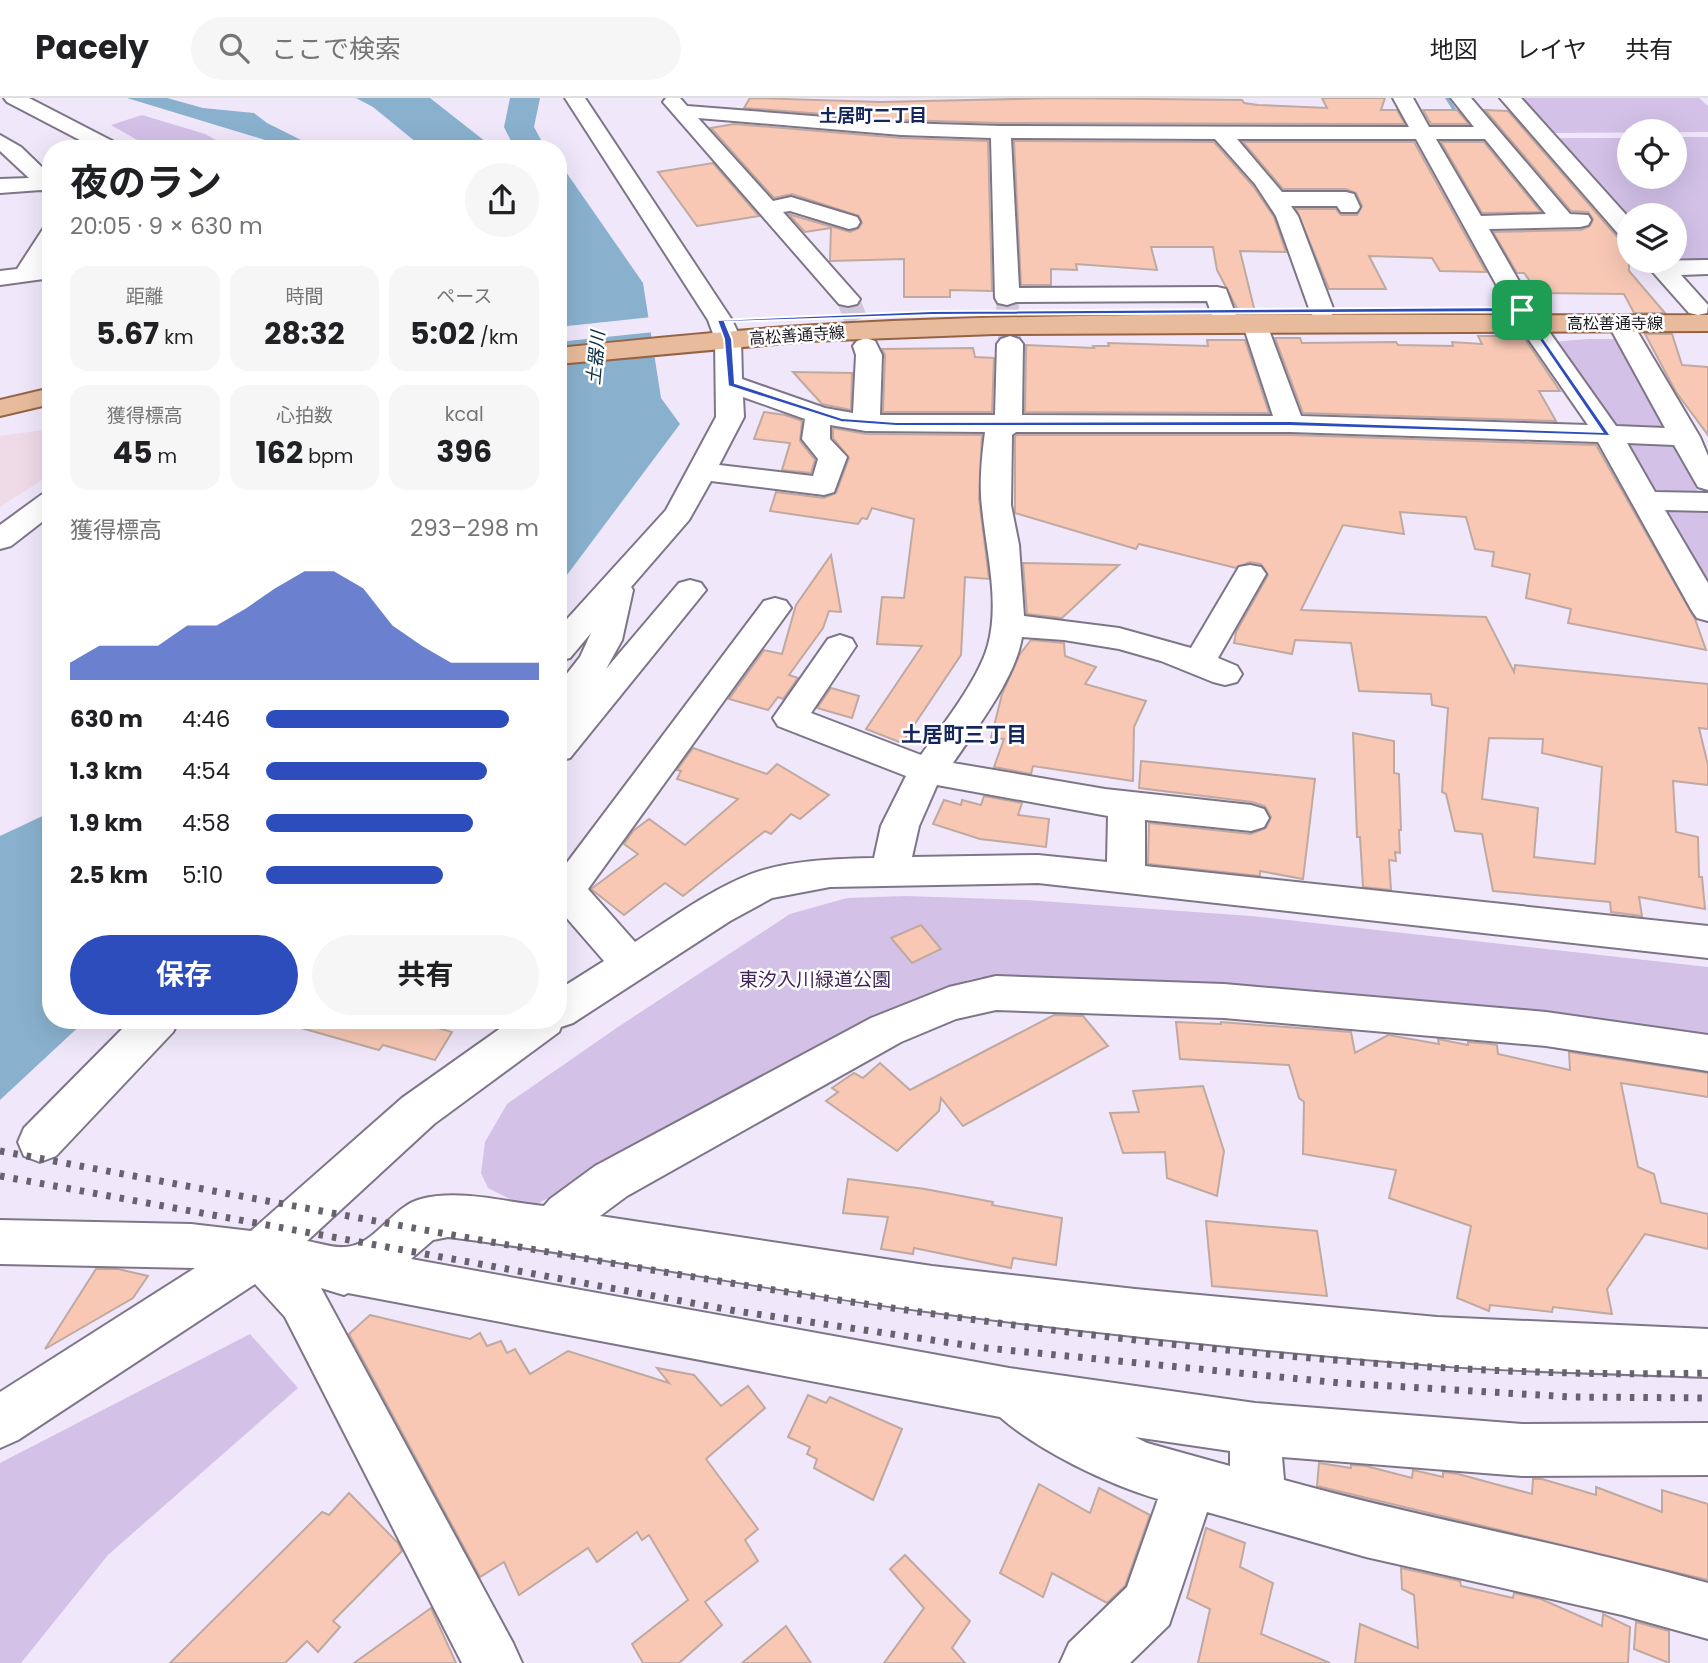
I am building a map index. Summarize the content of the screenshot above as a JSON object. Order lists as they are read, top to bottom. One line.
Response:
{"streets":{"main road":["高松善通寺線"]},"districts":["土居町二丁目","土居町三丁目"],"water":["土器川"],"parks":["東汐入川緑道公園"],"page":{"header":"Pacely","search":"ここで検索","nav":["地図","レイヤ","共有"],"heading":["夜のラン","20:05 · 9 × 630 m"],"stats":[["距離","5.67 km"],["時間","28:32"],["ペース","5:02 /km"],["獲得標高","45 m"],["心拍数","162 bpm"],["kcal","396"]],"chart":["獲得標高","293–298 m"],"list":[{"name":"630 m","note":"4:46"},{"name":"1.3 km","note":"4:54"},{"name":"1.9 km","note":"4:58"},{"name":"2.5 km","note":"5:10"}],"buttons":["保存","共有"]}}
